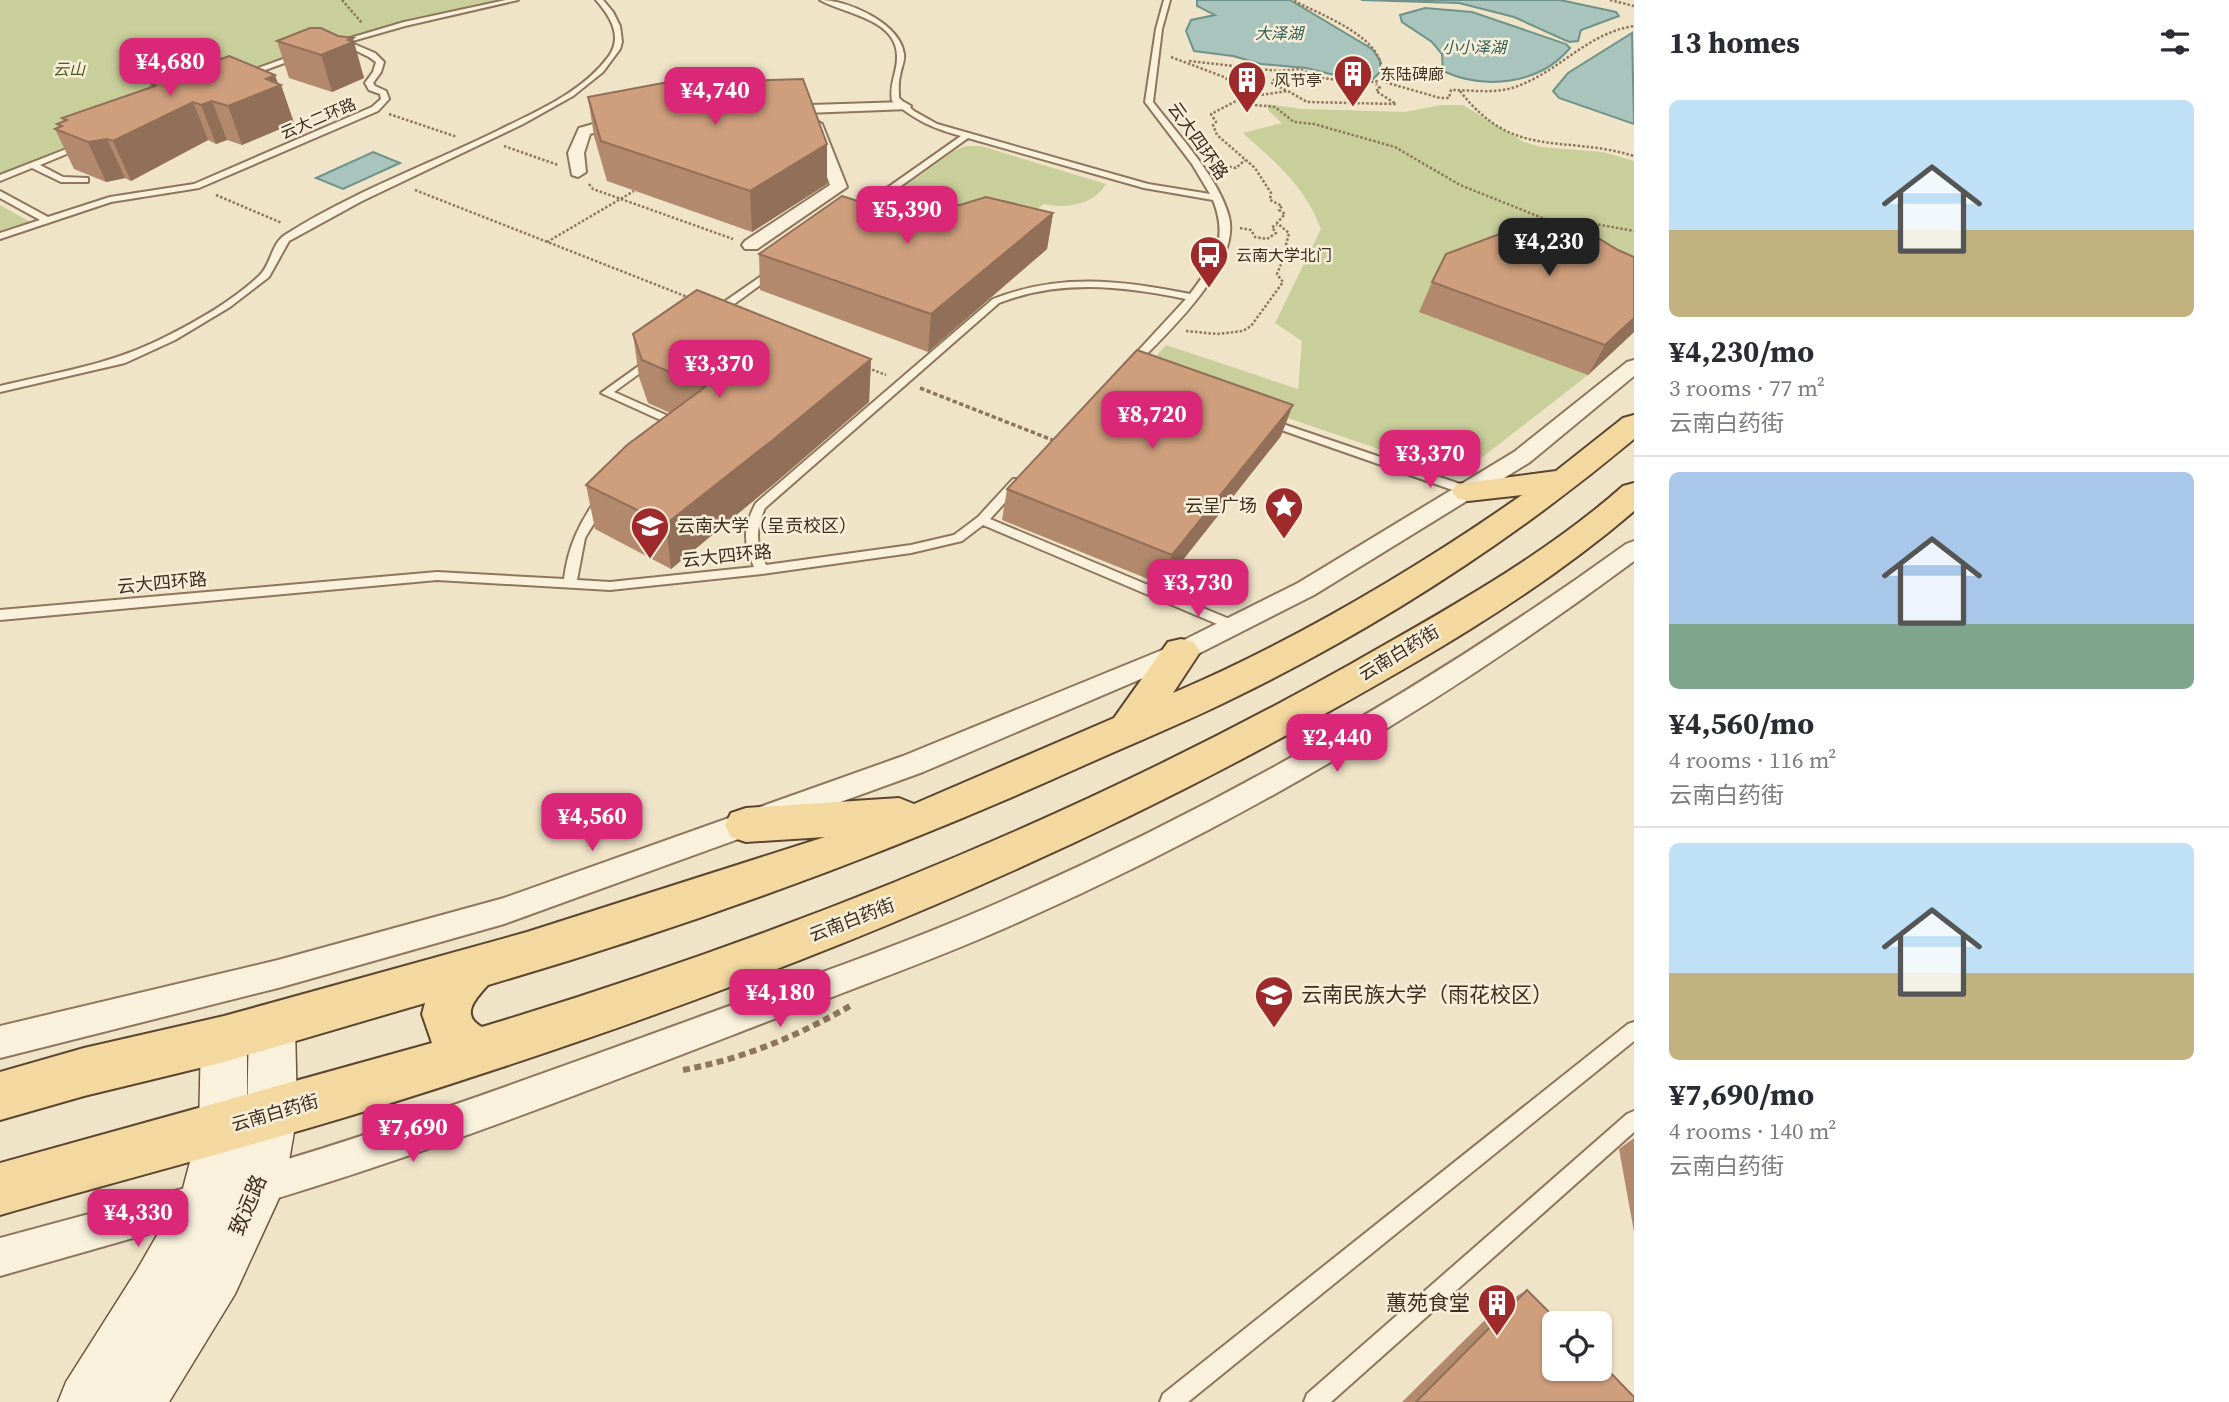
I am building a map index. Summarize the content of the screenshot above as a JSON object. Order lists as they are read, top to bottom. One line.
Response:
{"streets":{"main road":["云南白药街","致远路"],"lane":["云大二环路","云大四环路"]},"crossings":[["云南白药街","致远路"]],"water":["大泽湖","小小泽湖"],"parks":["云山"],"places":{"building":["东陆碑廊","风节亭","蕙苑食堂"],"bus stop":["云南大学北门"],"place":["云呈广场"],"school or university":["云南大学（呈贡校区）","云南民族大学（雨花校区）"]},"page":{"heading":"13 homes","price":["¥4,680","¥4,740","¥5,390","¥4,230","¥3,370","¥8,720","¥3,370","¥3,730","¥2,440","¥4,560","¥4,180","¥7,690","¥4,330"],"list":[{"name":"¥4,230/mo","note":"3 rooms · 77 m² · 云南白药街"},{"name":"¥4,560/mo","note":"4 rooms · 116 m² · 云南白药街"},{"name":"¥7,690/mo","note":"4 rooms · 140 m² · 云南白药街"}]}}
